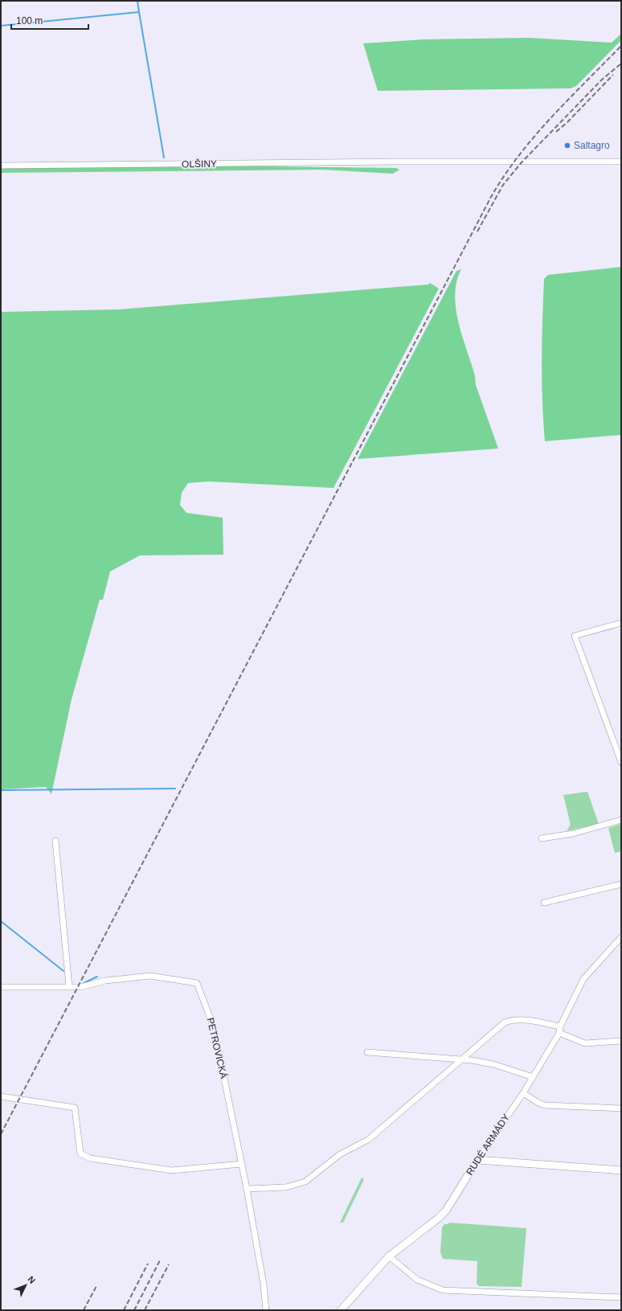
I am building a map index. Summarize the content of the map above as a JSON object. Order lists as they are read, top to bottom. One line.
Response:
{"streets":{"main road":["RUDÉ ARMÁDY"],"street":["OLŠINY","PETROVICKÁ"]},"places":["Saltagro"],"scale_bar":"100 m","north":"top right"}
